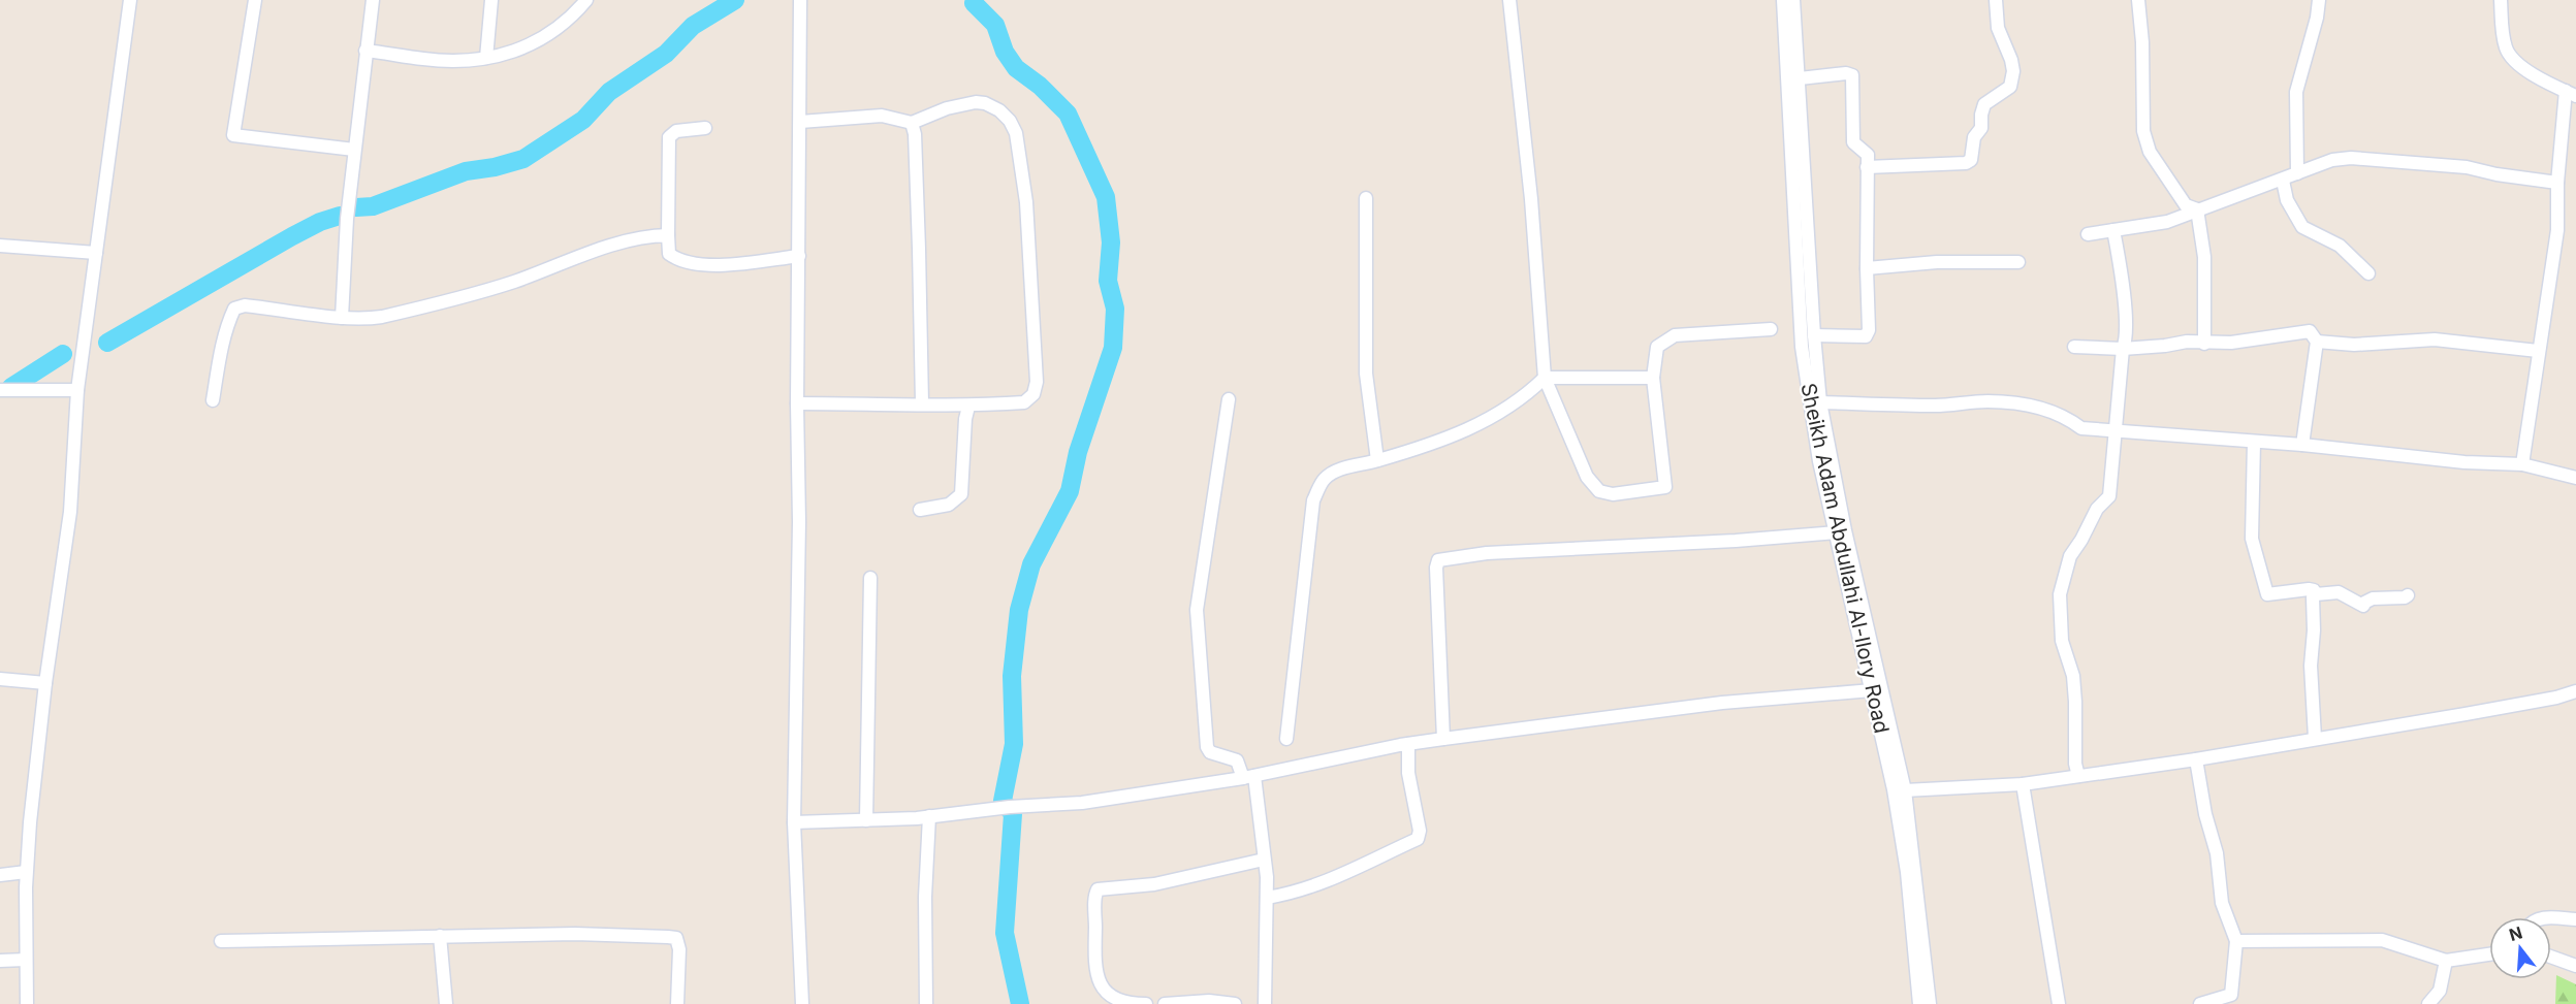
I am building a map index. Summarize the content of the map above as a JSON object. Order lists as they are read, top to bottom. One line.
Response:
{"streets":{"street":["Sheikh Adam Abdullahi Al-Ilory Road"]},"north":"top"}
